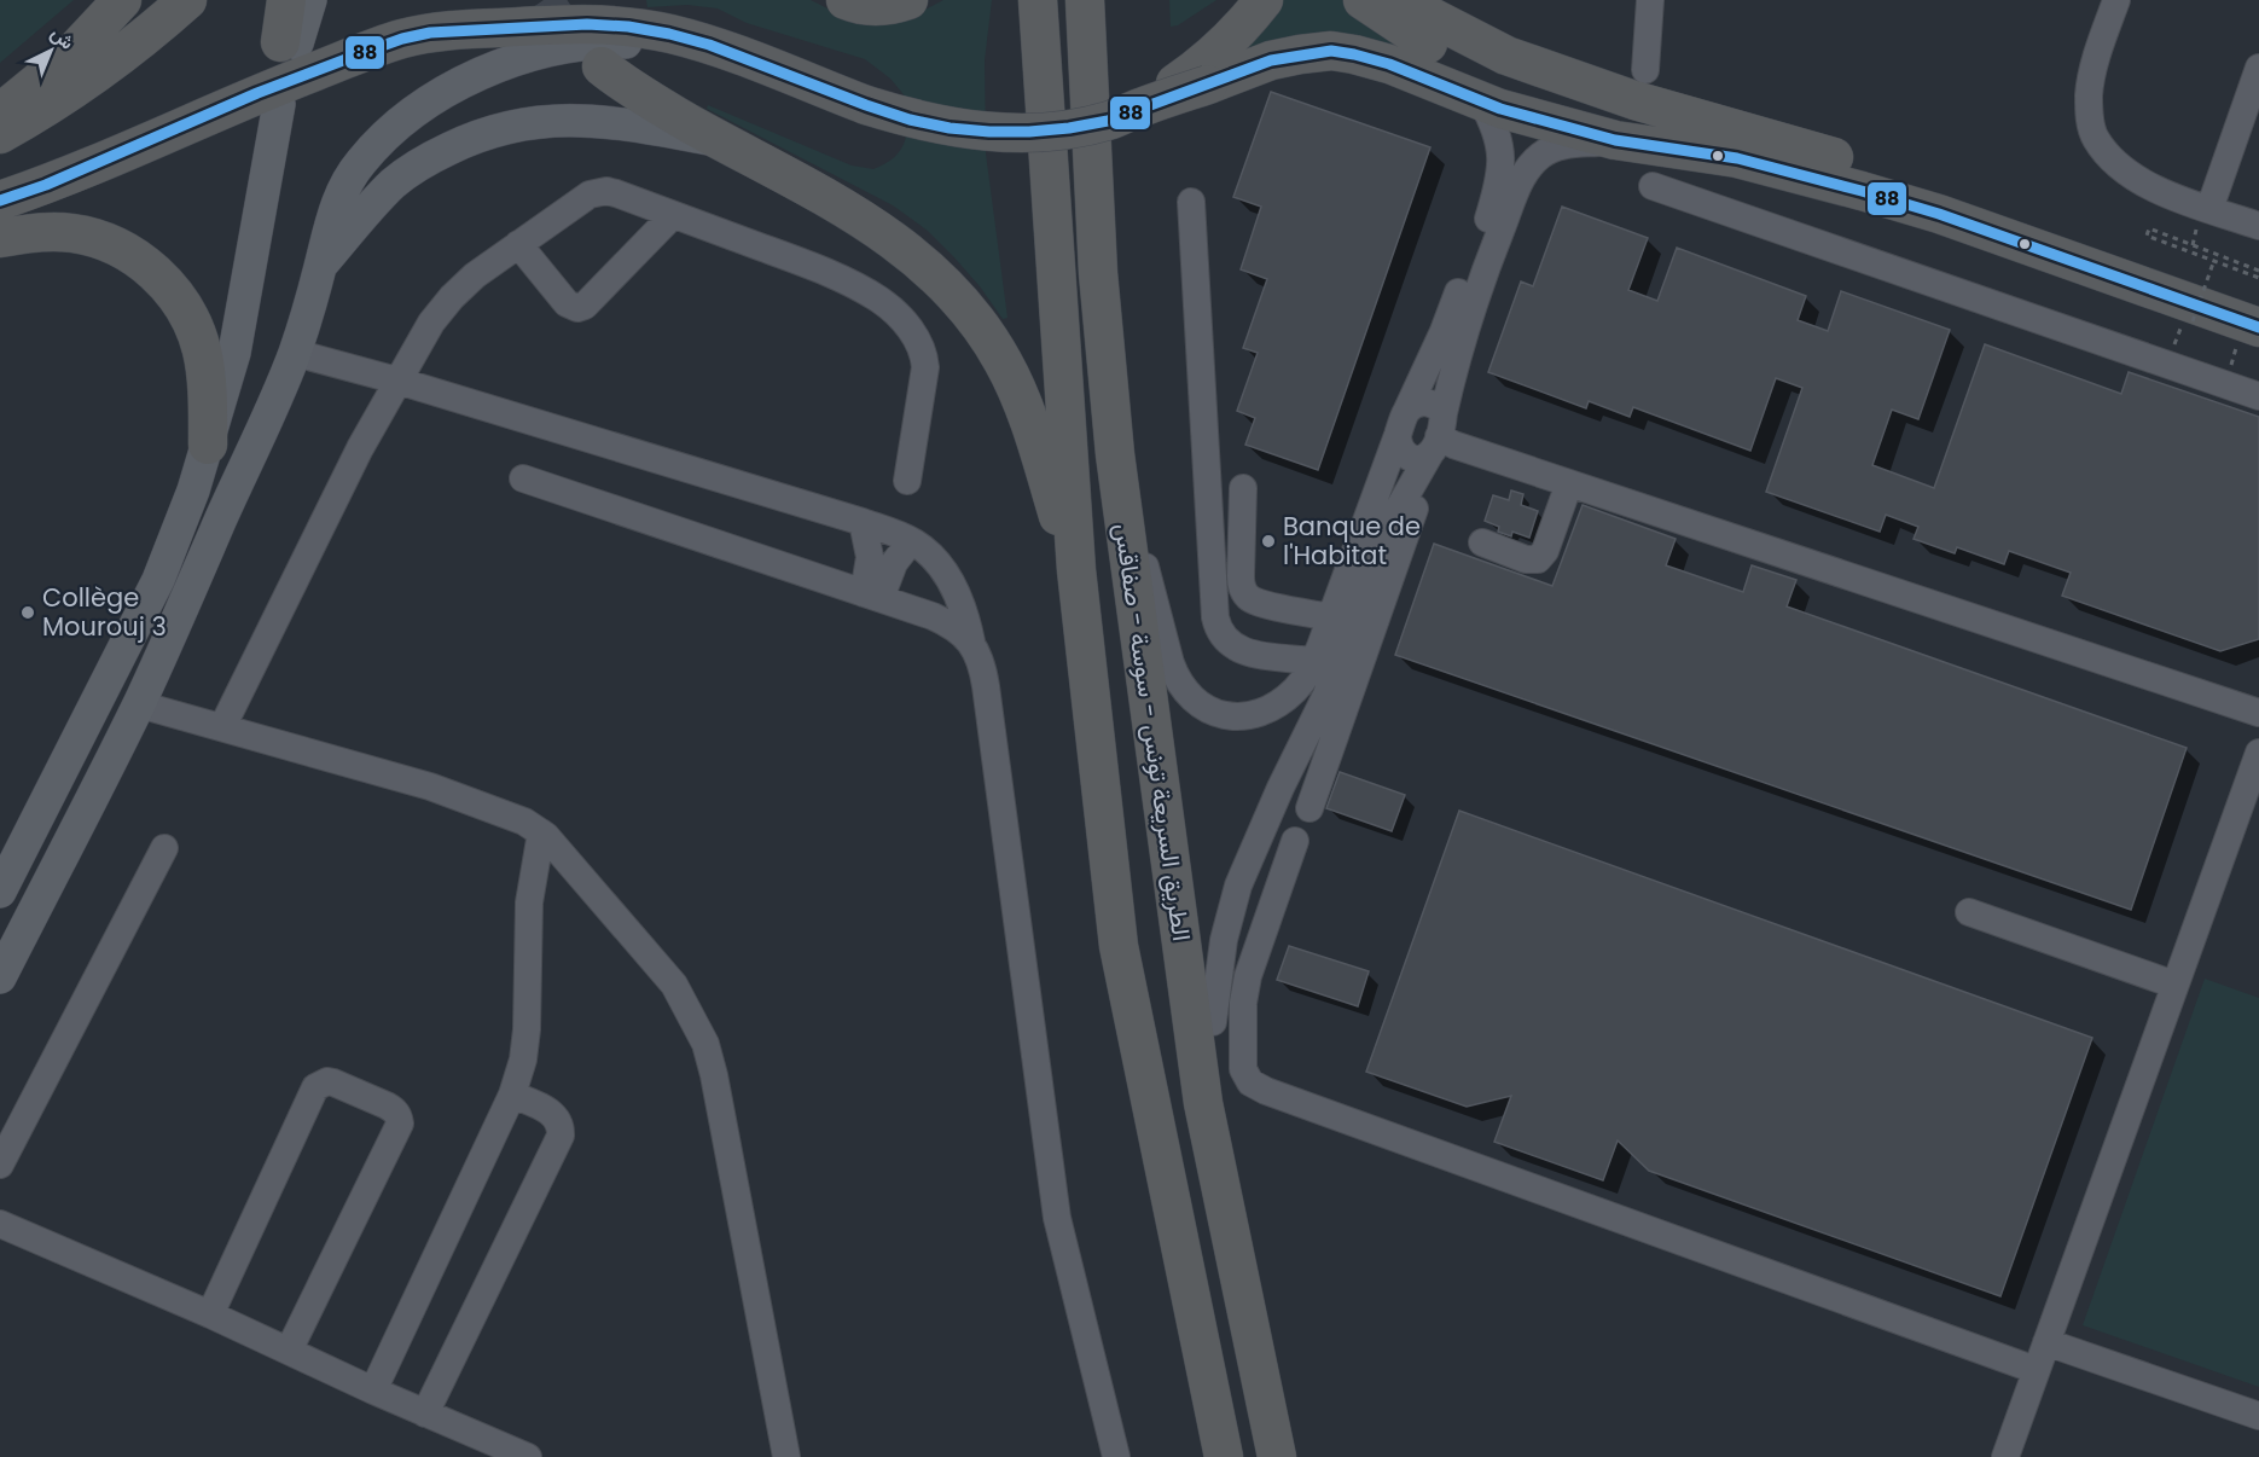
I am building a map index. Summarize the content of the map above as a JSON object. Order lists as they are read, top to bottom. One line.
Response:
{"streets":{"highway":["الطريق السريعة تونس - سوسة - صفاقس"]},"places":["Banque de l'Habitat","Collège Mourouj 3"],"lines":["transit line 88"],"north":"top right"}
